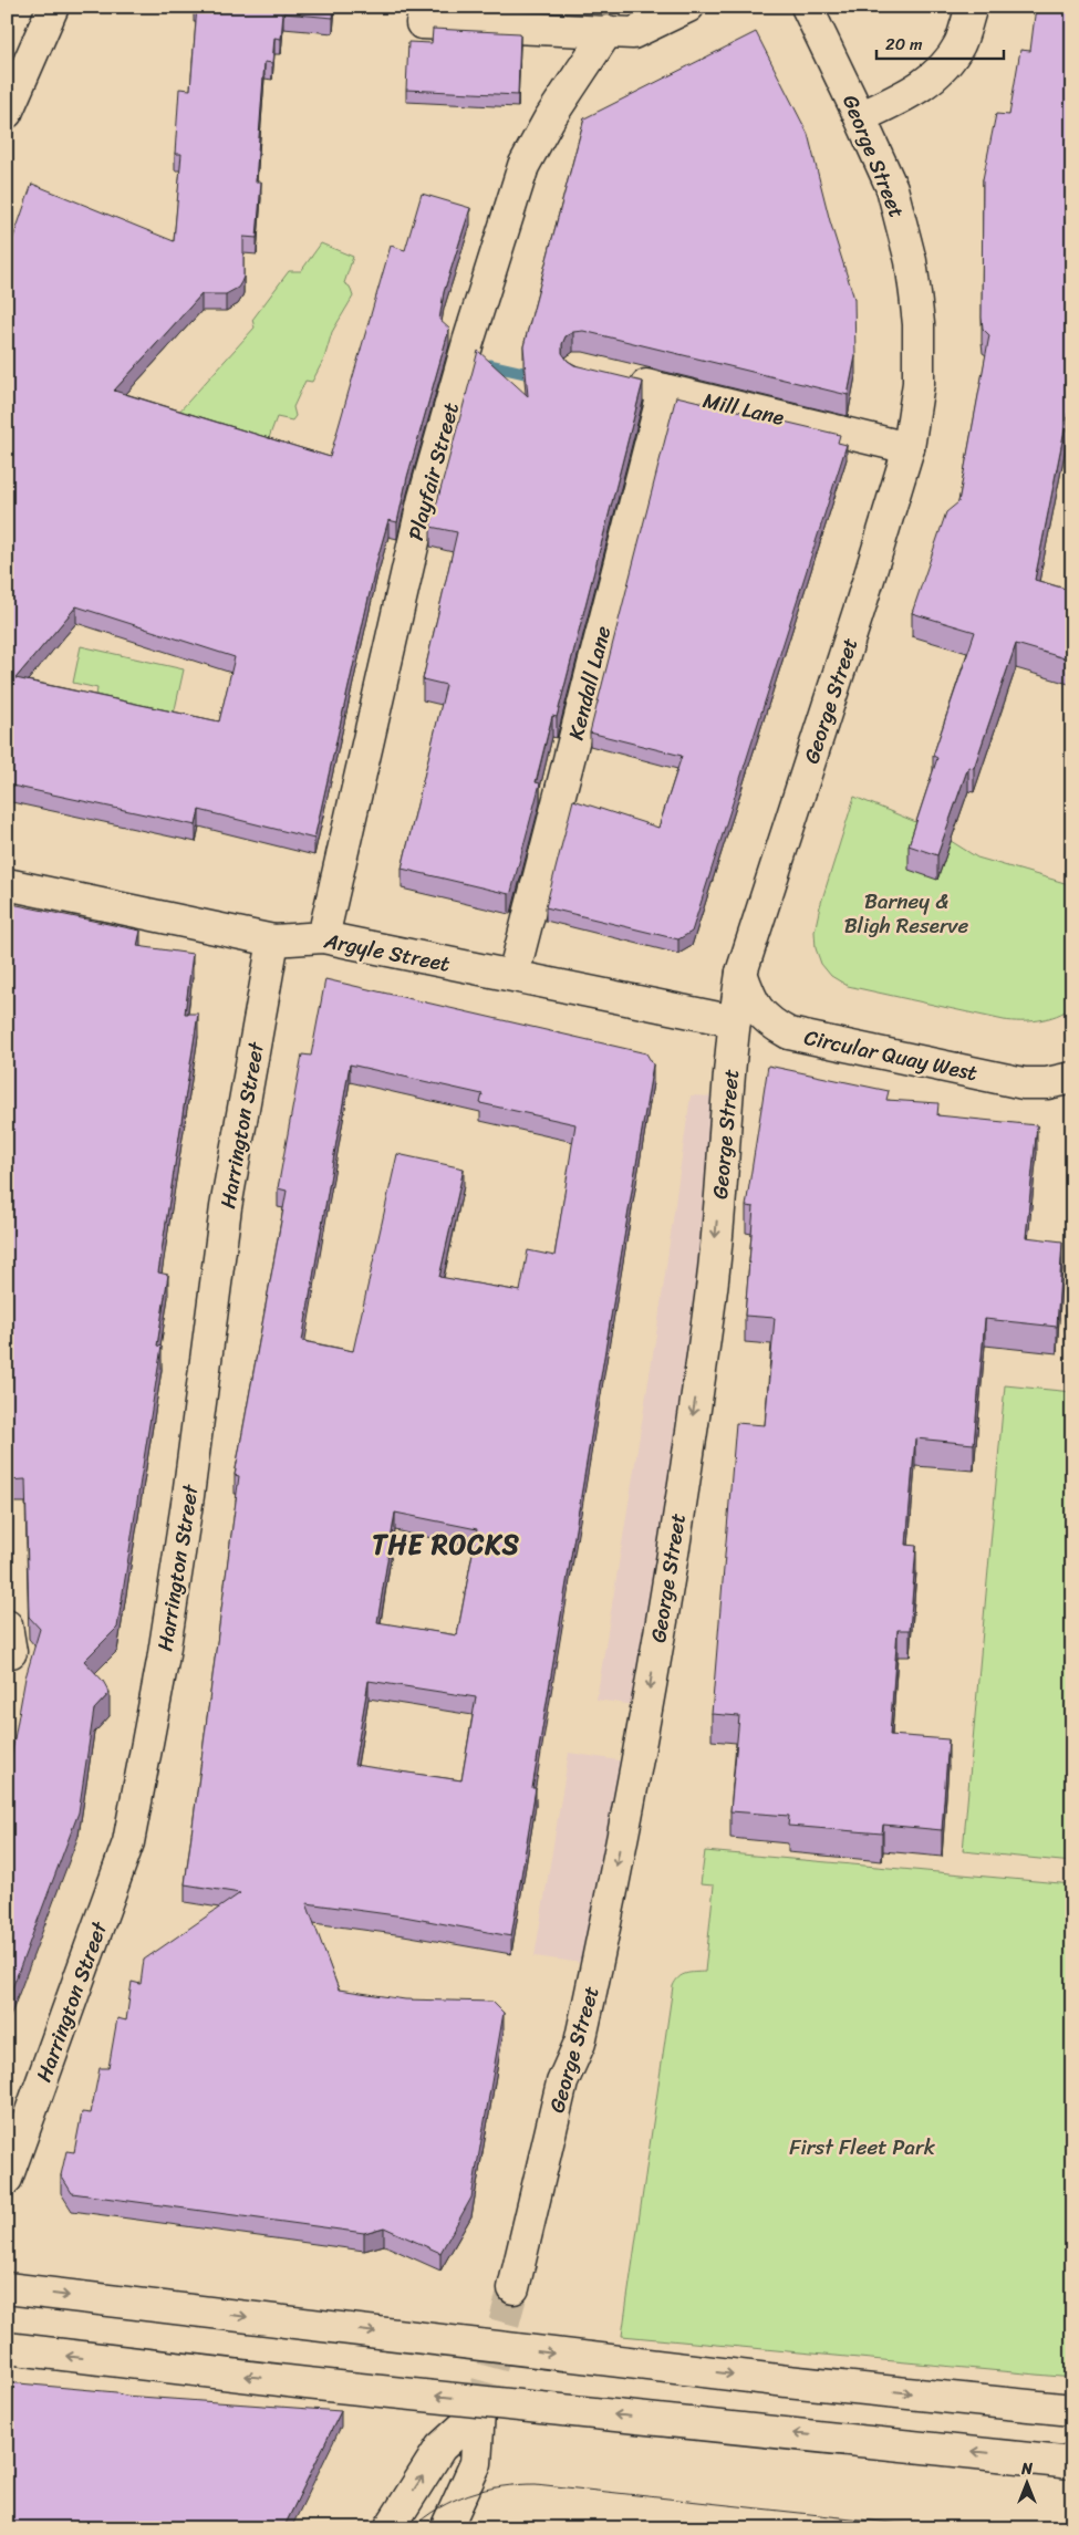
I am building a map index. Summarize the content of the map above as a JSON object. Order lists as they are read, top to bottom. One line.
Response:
{"streets":{"main road":["George Street","Mill Lane","Playfair Street","Kendall Lane","Argyle Street","Circular Quay West","Harrington Street"]},"crossings":[["George Street","Mill Lane"],["George Street","Argyle Street"],["George Street","Circular Quay West"],["Mill Lane","Kendall Lane"],["Playfair Street","Argyle Street"],["Kendall Lane","Argyle Street"],["Argyle Street","Harrington Street"]],"one_way":["George Street"],"districts":["THE ROCKS"],"parks":["Barney & Bligh Reserve","First Fleet Park"],"scale_bar":"20 m","north":"top"}
